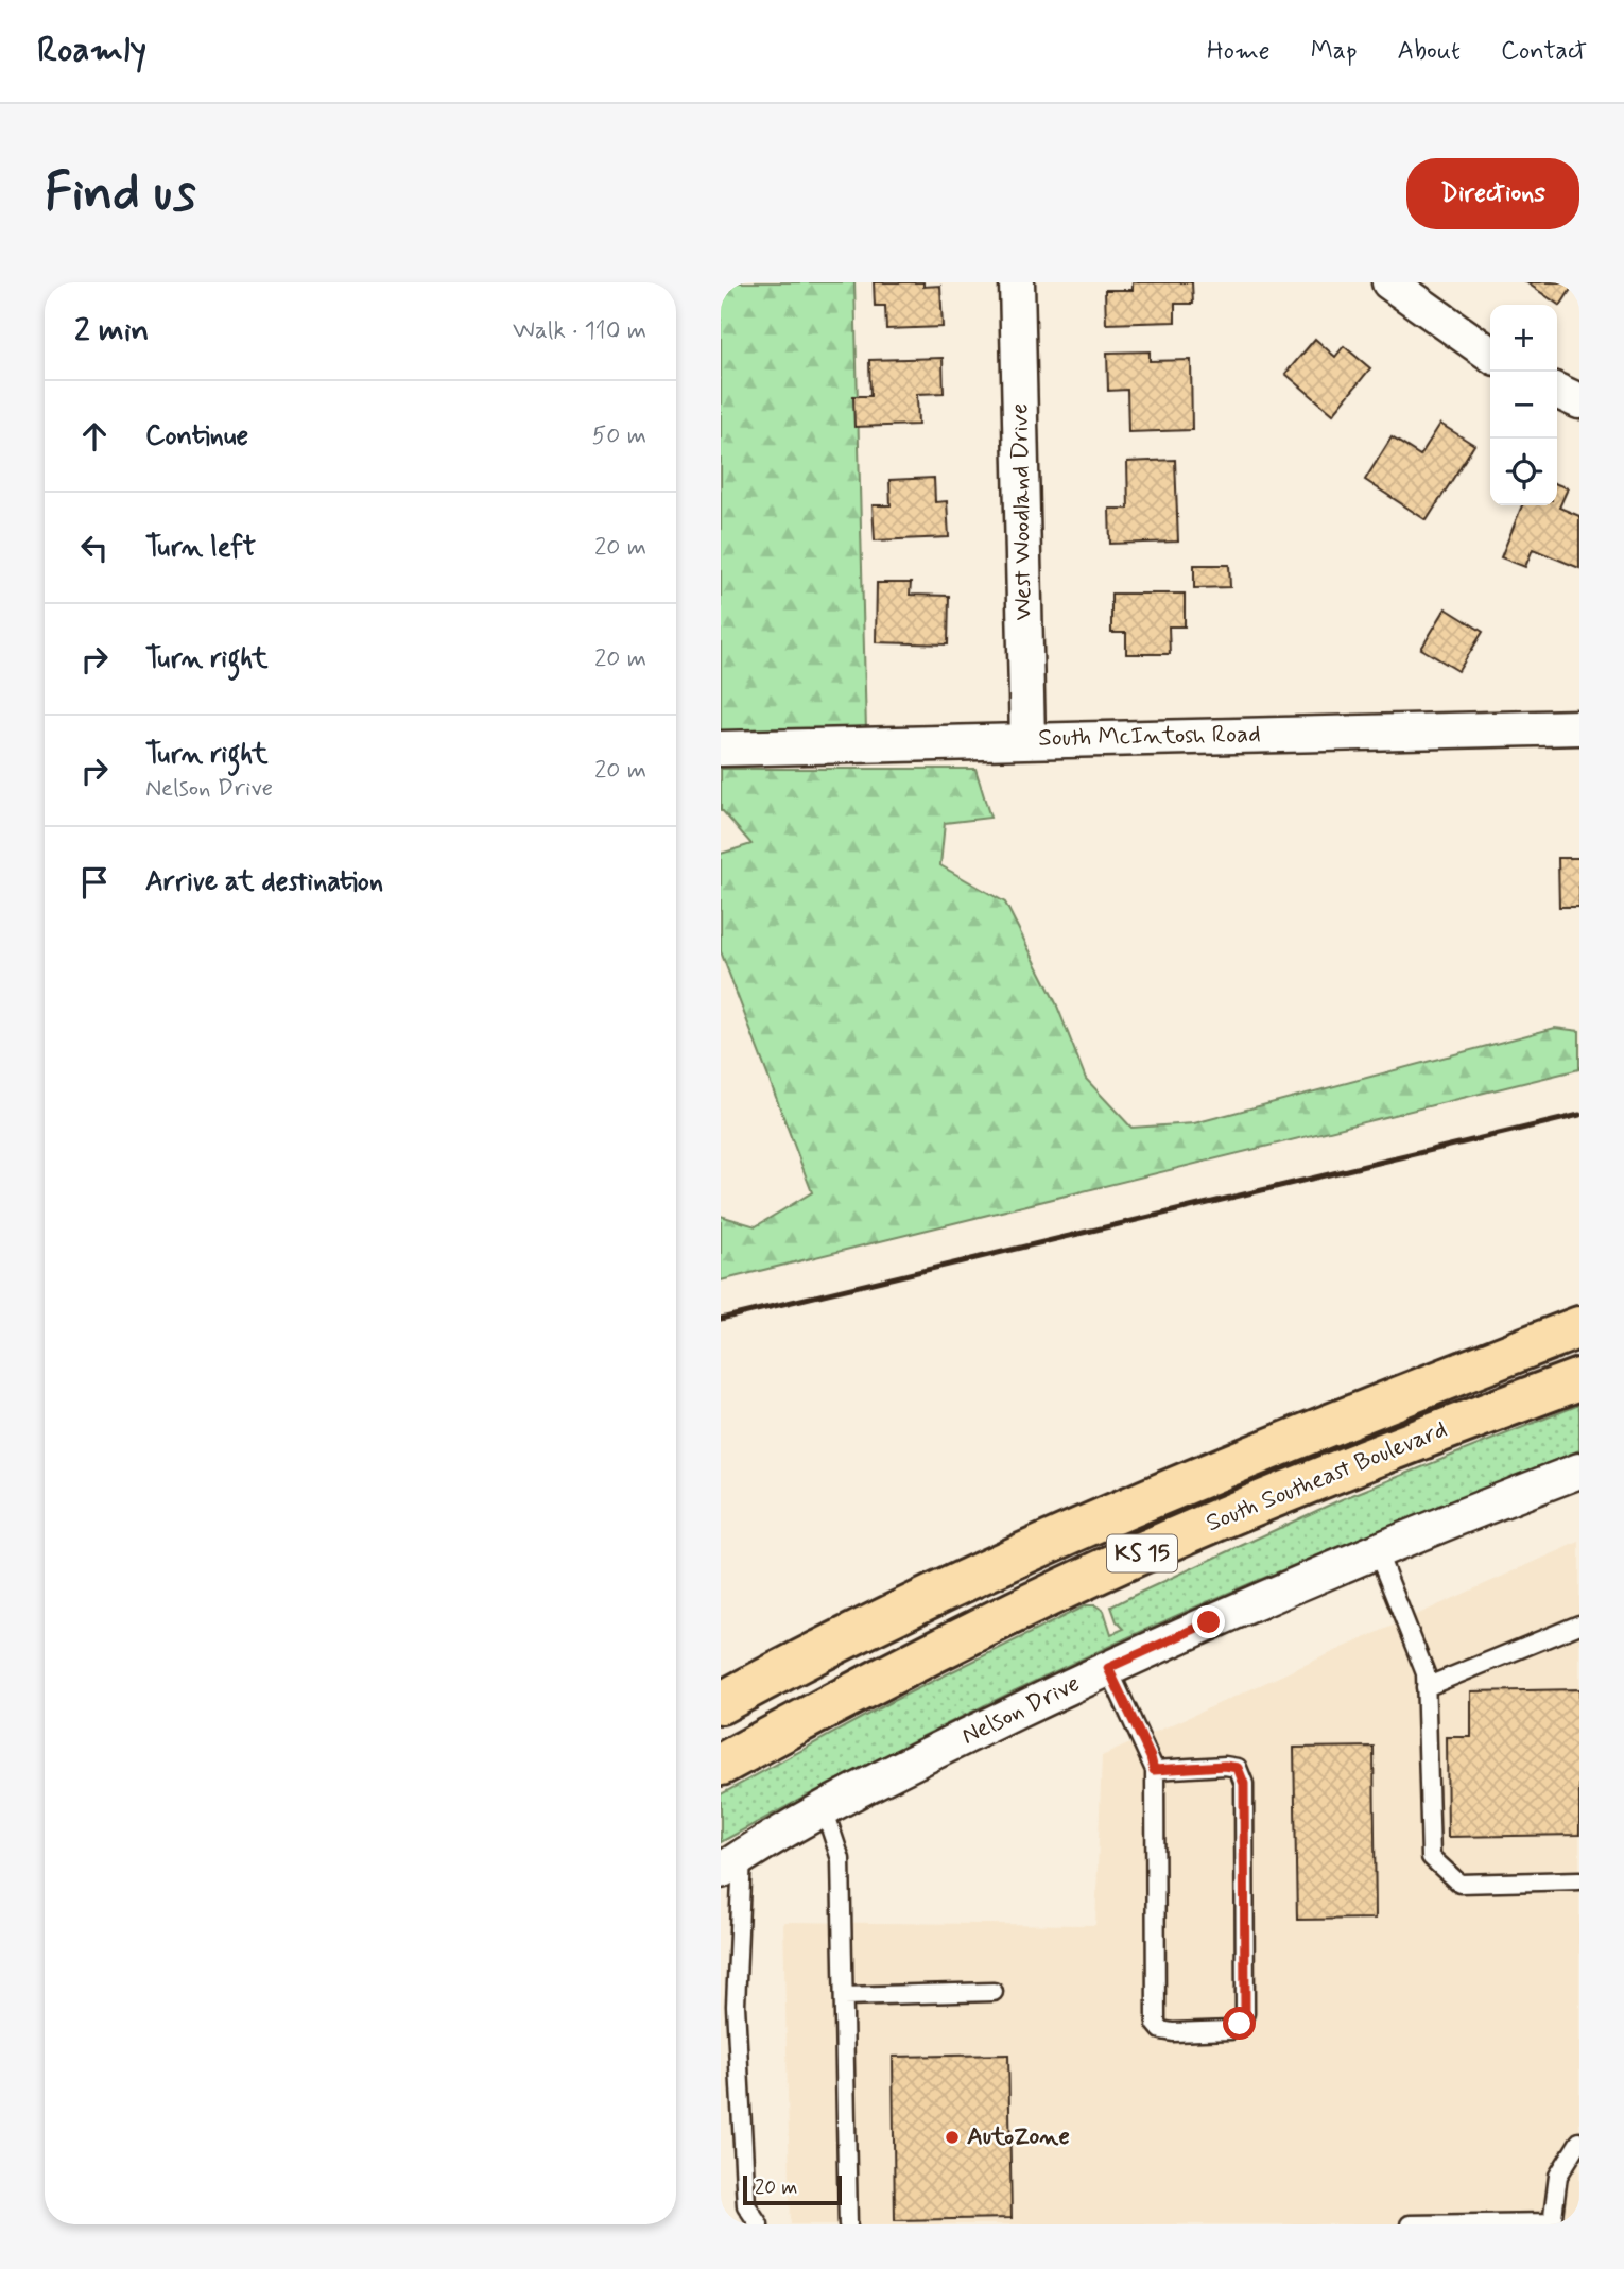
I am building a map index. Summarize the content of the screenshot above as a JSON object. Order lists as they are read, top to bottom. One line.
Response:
{"streets":{"main road":["South Southeast Boulevard","KS 15"],"street":["West Woodland Drive","South McIntosh Road","Nelson Drive"]},"crossings":[["West Woodland Drive","South McIntosh Road"]],"places":["AutoZone"],"scale_bar":"20 m","page":{"header":"Roamly","nav":["Home","Map","About","Contact"],"buttons":"Directions","title":"Find us","heading":["2 min","Walk · 110 m"],"map_buttons":["+","−"],"list":[["Continue","50 m"],["Turn left","20 m"],["Turn right","20 m"],["Turn right","Nelson Drive","20 m"],"Arrive at destination"],"scale":"20 m"}}
